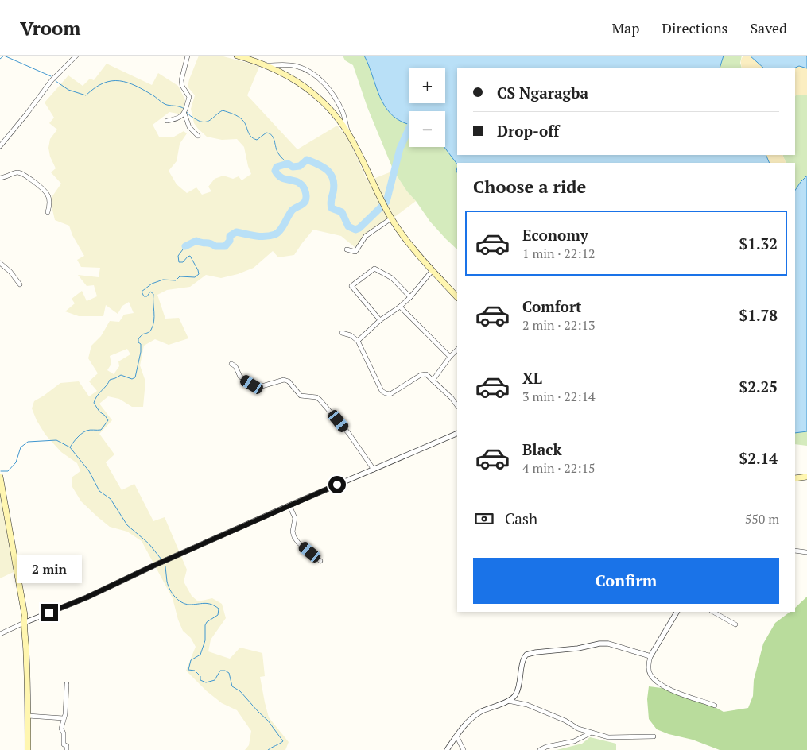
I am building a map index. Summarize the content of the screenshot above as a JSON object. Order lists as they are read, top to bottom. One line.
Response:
{"page":{"header":"Vroom","nav":["Map","Directions","Saved"],"map_buttons":["+","−"],"banner":["CS Ngaragba","Drop-off"],"heading":"Choose a ride","list":[{"name":"Economy","note":"1 min · 22:12","value":"$1.32"},{"name":"Comfort","note":"2 min · 22:13","value":"$1.78"},{"name":"XL","note":"3 min · 22:14","value":"$2.25"},{"name":"Black","note":"4 min · 22:15","value":"$2.14"}],"pay":["Cash","550 m"],"buttons":"Confirm","bubble":"2 min"}}
